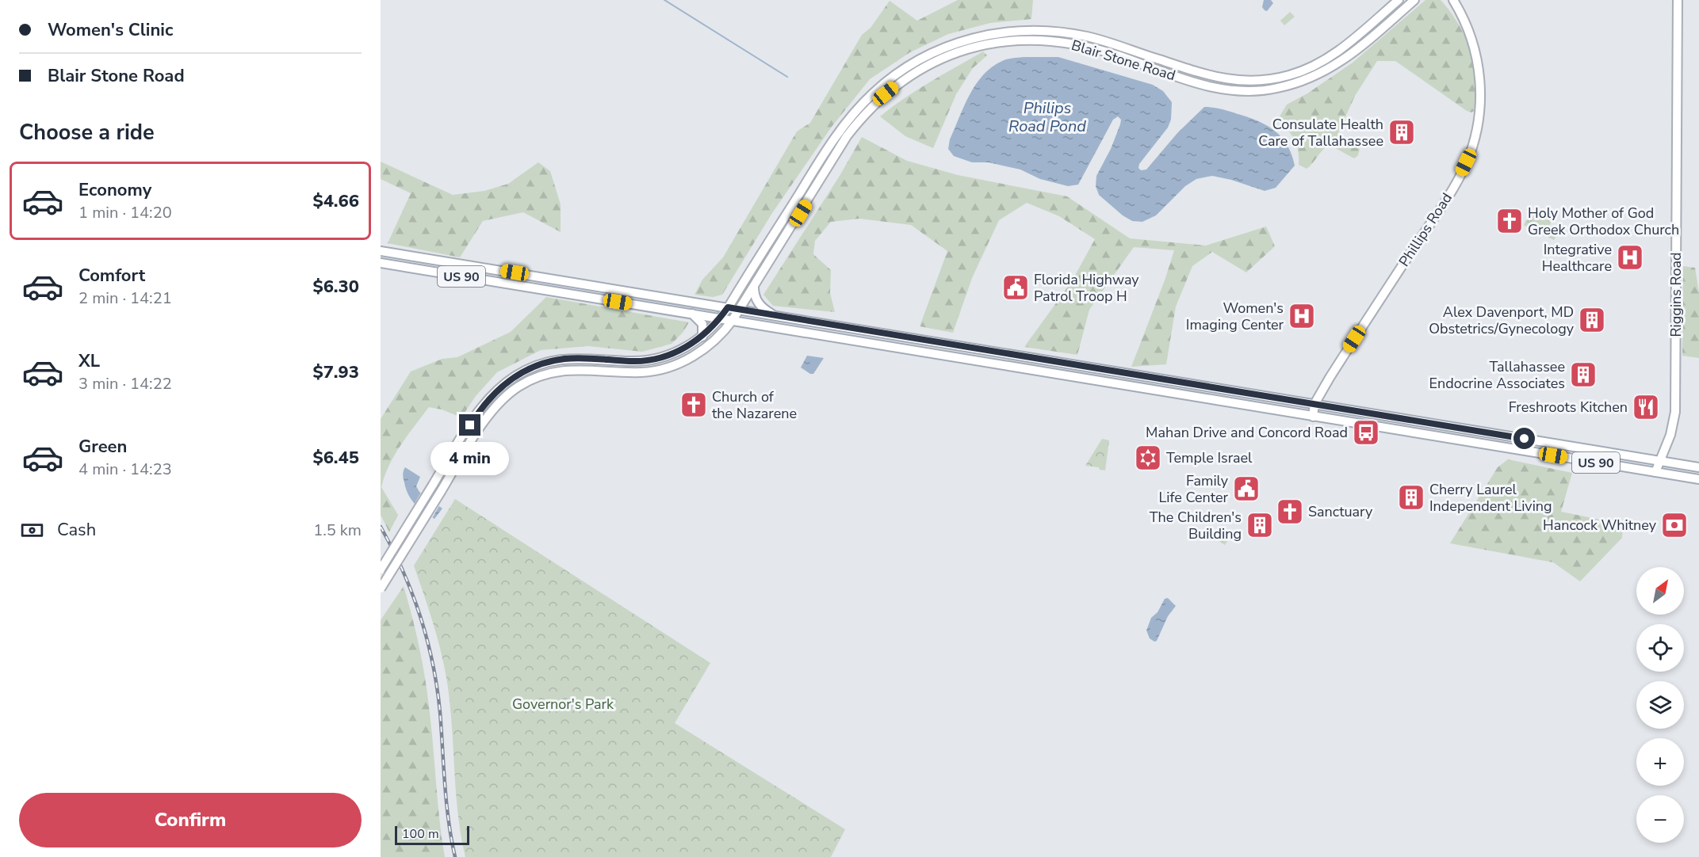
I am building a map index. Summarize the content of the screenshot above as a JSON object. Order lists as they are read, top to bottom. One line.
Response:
{"streets":{"main road":["Blair Stone Road","Phillips Road","US 90","Riggins Road"]},"crossings":[["Blair Stone Road","US 90"],["Phillips Road","US 90"],["US 90","Riggins Road"]],"water":["Philips Road Pond"],"parks":["Governor's Park"],"places":{"building":["Consulate Health Care of Tallahassee","Alex Davenport, MD Obstetrics/Gynecology","Tallahassee Endocrine Associates","Cherry Laurel Independent Living","The Children's Building"],"church":["Holy Mother of God Greek Orthodox Church","Church of the Nazarene","Sanctuary"],"hospital":["Integrative Healthcare","Women's Imaging Center"],"public building":["Florida Highway Patrol Troop H","Family Life Center"],"restaurant":["Freshroots Kitchen"],"bus stop":["Mahan Drive and Concord Road"],"synagogue":["Temple Israel"],"bank":["Hancock Whitney"]},"scale_bar":"100 m","north":"top right","page":{"banner":["Women's Clinic","Blair Stone Road"],"heading":"Choose a ride","list":[{"name":"Economy","note":"1 min · 14:20","value":"$4.66"},{"name":"Comfort","note":"2 min · 14:21","value":"$6.30"},{"name":"XL","note":"3 min · 14:22","value":"$7.93"},{"name":"Green","note":"4 min · 14:23","value":"$6.45"}],"bubble":"4 min","pay":["Cash","1.5 km"],"map_buttons":["+","−"],"buttons":"Confirm","scale":"100 m"}}
